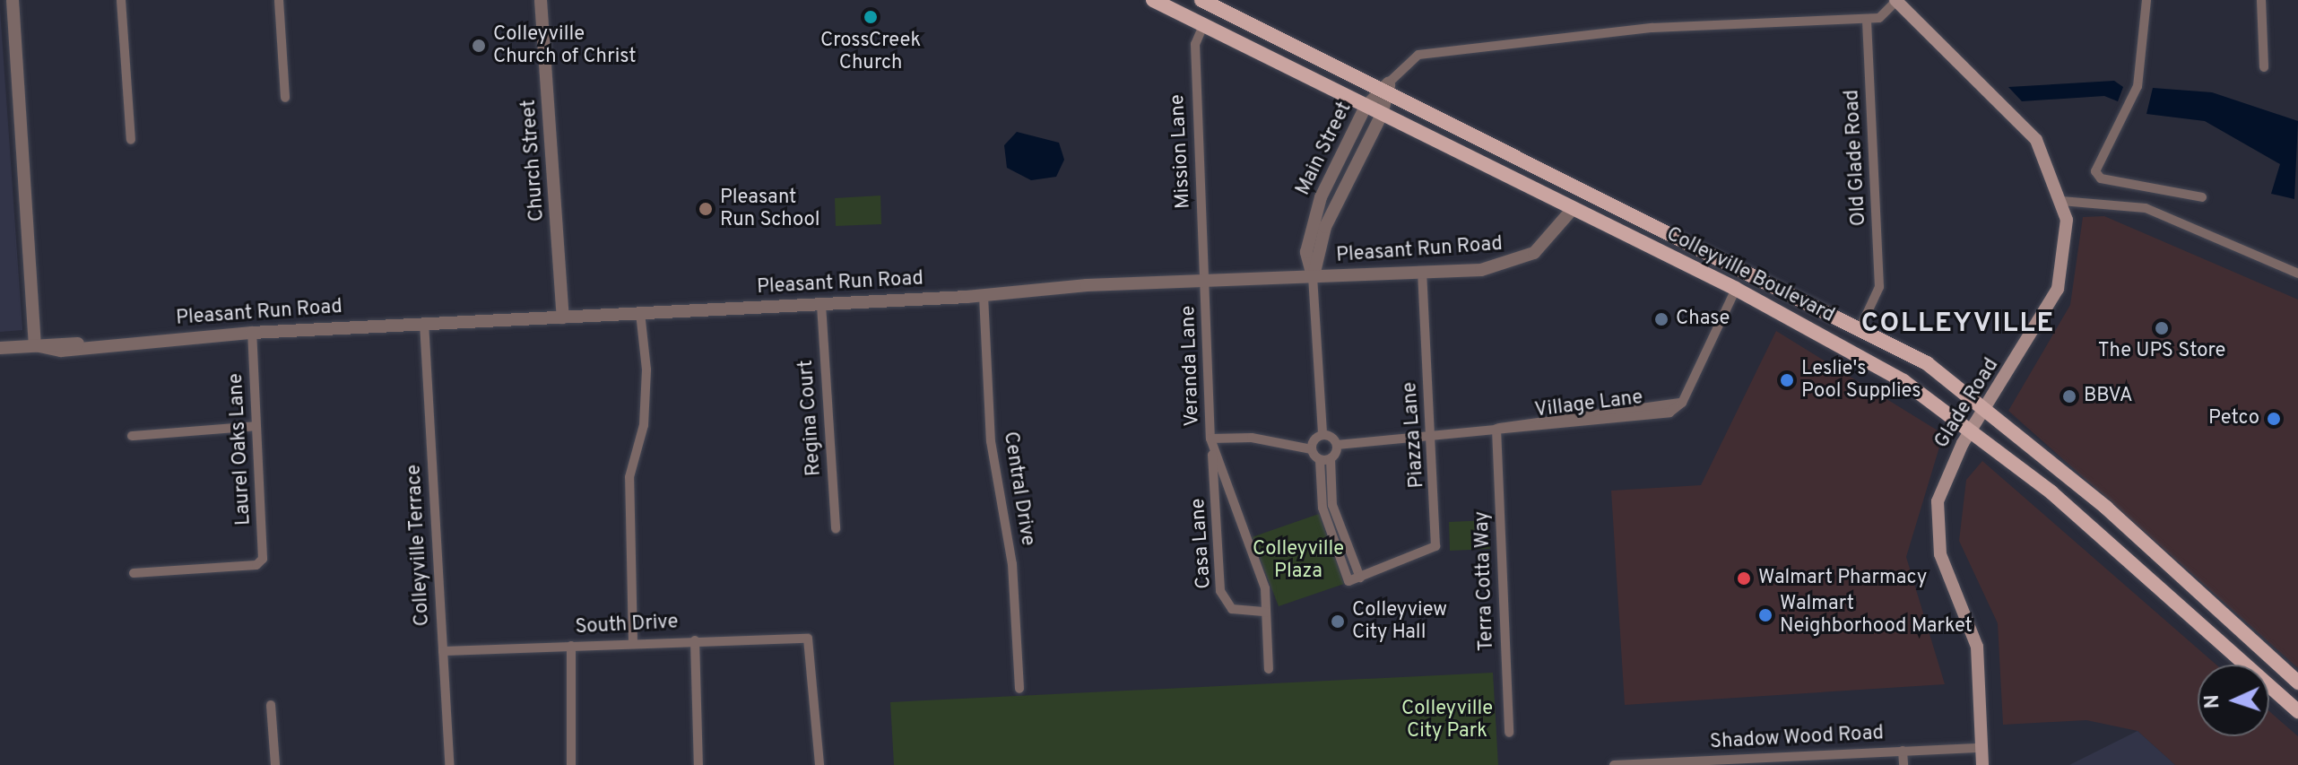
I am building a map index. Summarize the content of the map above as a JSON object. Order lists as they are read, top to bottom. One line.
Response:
{"streets":{"main road":["Colleyville Boulevard","Glade Road"],"street":["Main Street","Mission Lane","Old Glade Road","Church Street","Pleasant Run Road","Veranda Lane","Village Lane","Regina Court","Piazza Lane","Laurel Oaks Lane","Central Drive","Casa Lane","Colleyville Terrace","Terra Cotta Way","South Drive","Shadow Wood Road"]},"crossings":[["Main Street","Pleasant Run Road"],["Main Street","Colleyville Boulevard"],["Mission Lane","Pleasant Run Road"],["Mission Lane","Colleyville Boulevard"],["Mission Lane","Veranda Lane"],["Old Glade Road","Colleyville Boulevard"],["Church Street","Pleasant Run Road"],["Pleasant Run Road","Colleyville Boulevard"],["Pleasant Run Road","Veranda Lane"],["Pleasant Run Road","Regina Court"],["Pleasant Run Road","Piazza Lane"],["Pleasant Run Road","Laurel Oaks Lane"],["Pleasant Run Road","Central Drive"],["Pleasant Run Road","Colleyville Terrace"],["Colleyville Boulevard","Glade Road"],["Colleyville Boulevard","Village Lane"],["Veranda Lane","Casa Lane"],["Glade Road","Shadow Wood Road"],["Village Lane","Piazza Lane"],["Village Lane","Terra Cotta Way"],["Colleyville Terrace","South Drive"]],"districts":["COLLEYVILLE"],"parks":["Colleyville Plaza","Colleyville City Park"],"places":["CrossCreek Church","Colleyville Church of Christ","Pleasant Run School","Chase","The UPS Store","Leslie's Pool Supplies","BBVA","Petco","Walmart Pharmacy","Walmart Neighborhood Market","Colleyview City Hall"],"north":"left"}
